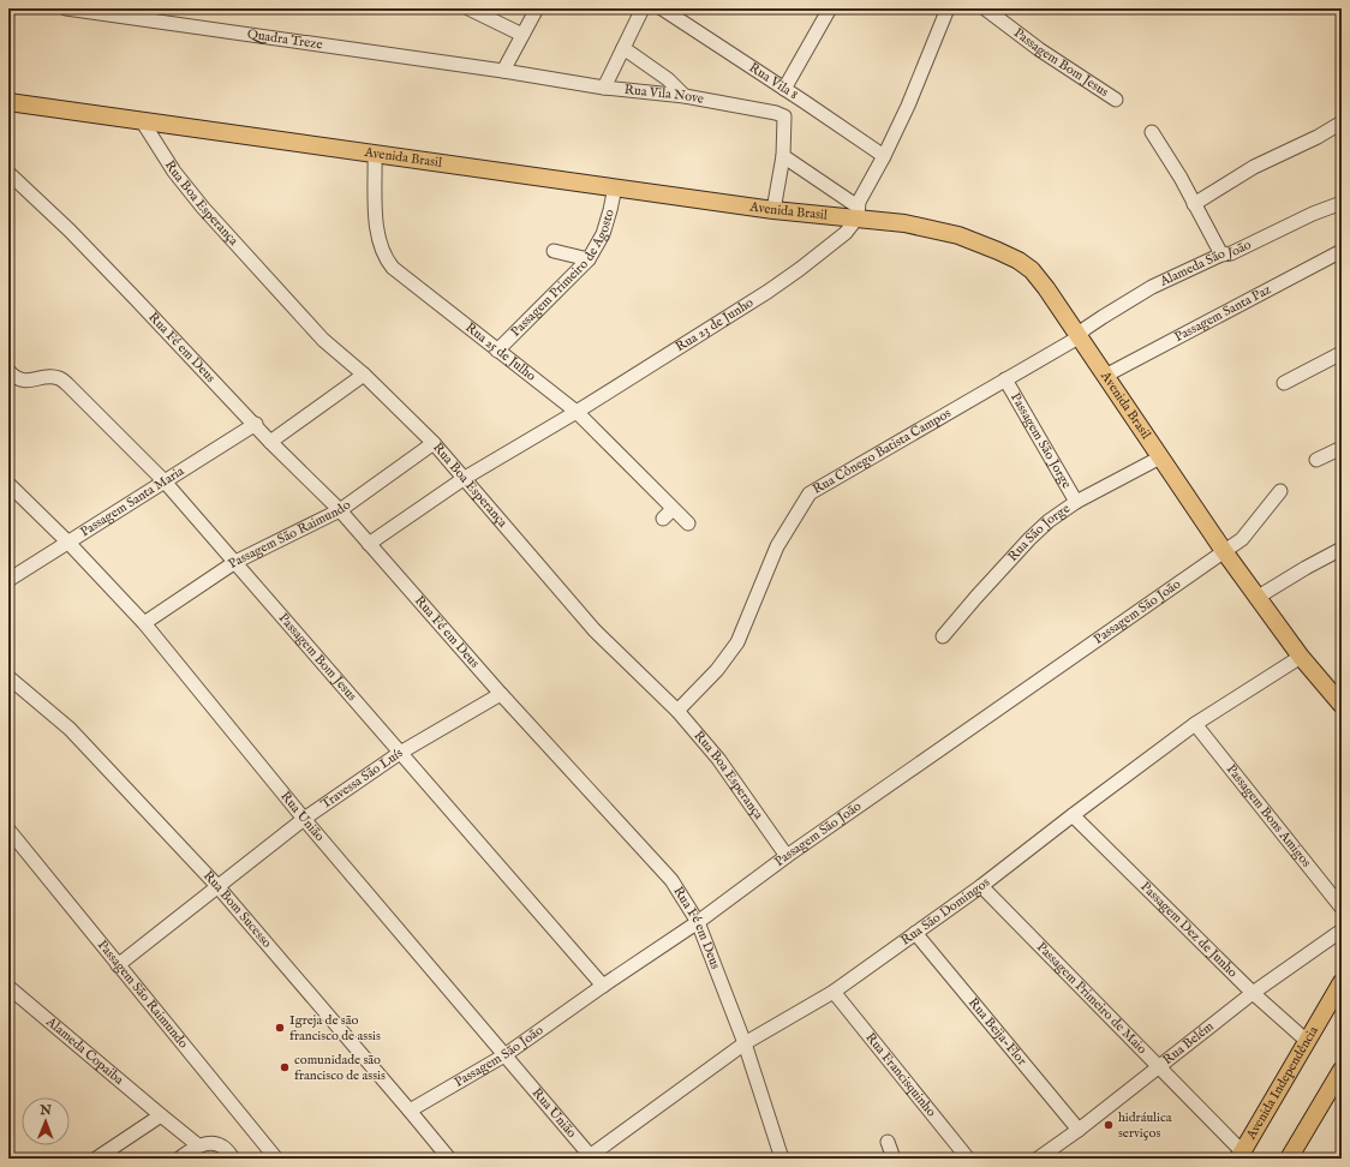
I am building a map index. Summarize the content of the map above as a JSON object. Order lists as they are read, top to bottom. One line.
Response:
{"streets":{"main road":["Avenida Brasil","Avenida Independência"],"street":["Quadra Treze","Passagem Bom Jesus","Rua Vila 8","Rua Vila Nove","Rua Boa Esperança","Alameda São João","Passagem Primeiro de Agosto","Passagem Santa Paz","Rua 23 de Junho","Rua Fé em Deus","Rua 25 de Julho","Passagem São Jorge","Rua Cônego Batista Campos","Passagem Santa Maria","Rua São Jorge","Passagem São Raimundo","Passagem São João","Travessa São Luís","Rua União","Passagem Bons Amigos","Rua Bom Sucesso","Rua São Domingos","Passagem Dez de Junho","Passagem Primeiro de Maio","Rua Beija-Flor","Rua Belém","Alameda Copaiba","Rua Francisquinho"]},"crossings":[["Quadra Treze","Rua Vila Nove"],["Passagem Bom Jesus","Passagem Santa Maria"],["Passagem Bom Jesus","Passagem São Raimundo"],["Passagem Bom Jesus","Passagem São João"],["Passagem Bom Jesus","Travessa São Luís"],["Rua Vila 8","Rua 23 de Junho"],["Avenida Brasil","Rua Boa Esperança"],["Avenida Brasil","Alameda São João"],["Avenida Brasil","Passagem Primeiro de Agosto"],["Avenida Brasil","Passagem Santa Paz"],["Avenida Brasil","Rua 23 de Junho"],["Avenida Brasil","Rua 25 de Julho"],["Avenida Brasil","Rua Cônego Batista Campos"],["Avenida Brasil","Rua São Jorge"],["Avenida Brasil","Passagem São João"],["Avenida Brasil","Rua São Domingos"],["Rua Boa Esperança","Rua 23 de Junho"],["Rua Boa Esperança","Rua Cônego Batista Campos"],["Rua Boa Esperança","Passagem São Raimundo"],["Rua Boa Esperança","Passagem São João"],["Alameda São João","Rua Cônego Batista Campos"],["Passagem Primeiro de Agosto","Rua 25 de Julho"],["Rua 23 de Junho","Rua Fé em Deus"],["Rua 23 de Junho","Rua 25 de Julho"],["Rua Fé em Deus","Passagem Santa Maria"],["Rua Fé em Deus","Passagem São Raimundo"],["Rua Fé em Deus","Passagem São João"],["Rua Fé em Deus","Travessa São Luís"],["Rua Fé em Deus","Rua São Domingos"],["Passagem São Jorge","Rua Cônego Batista Campos"],["Passagem São Jorge","Rua São Jorge"],["Passagem Santa Maria","Rua União"],["Passagem São Raimundo","Travessa São Luís"],["Passagem São Raimundo","Rua União"],["Passagem São João","Rua União"],["Passagem São João","Rua Bom Sucesso"],["Travessa São Luís","Rua União"],["Travessa São Luís","Rua Bom Sucesso"],["Rua União","Rua São Domingos"],["Passagem Bons Amigos","Rua São Domingos"],["Rua São Domingos","Passagem Dez de Junho"],["Rua São Domingos","Passagem Primeiro de Maio"],["Rua São Domingos","Rua Beija-Flor"],["Rua São Domingos","Rua Francisquinho"],["Passagem Dez de Junho","Rua Belém"],["Passagem Dez de Junho","Avenida Independência"],["Passagem Primeiro de Maio","Rua Belém"],["Passagem Primeiro de Maio","Avenida Independência"],["Rua Beija-Flor","Rua Belém"]],"places":["Igreja de são francisco de assis","comunidade são francisco de assis","hidráulica serviços"],"north":"top"}
